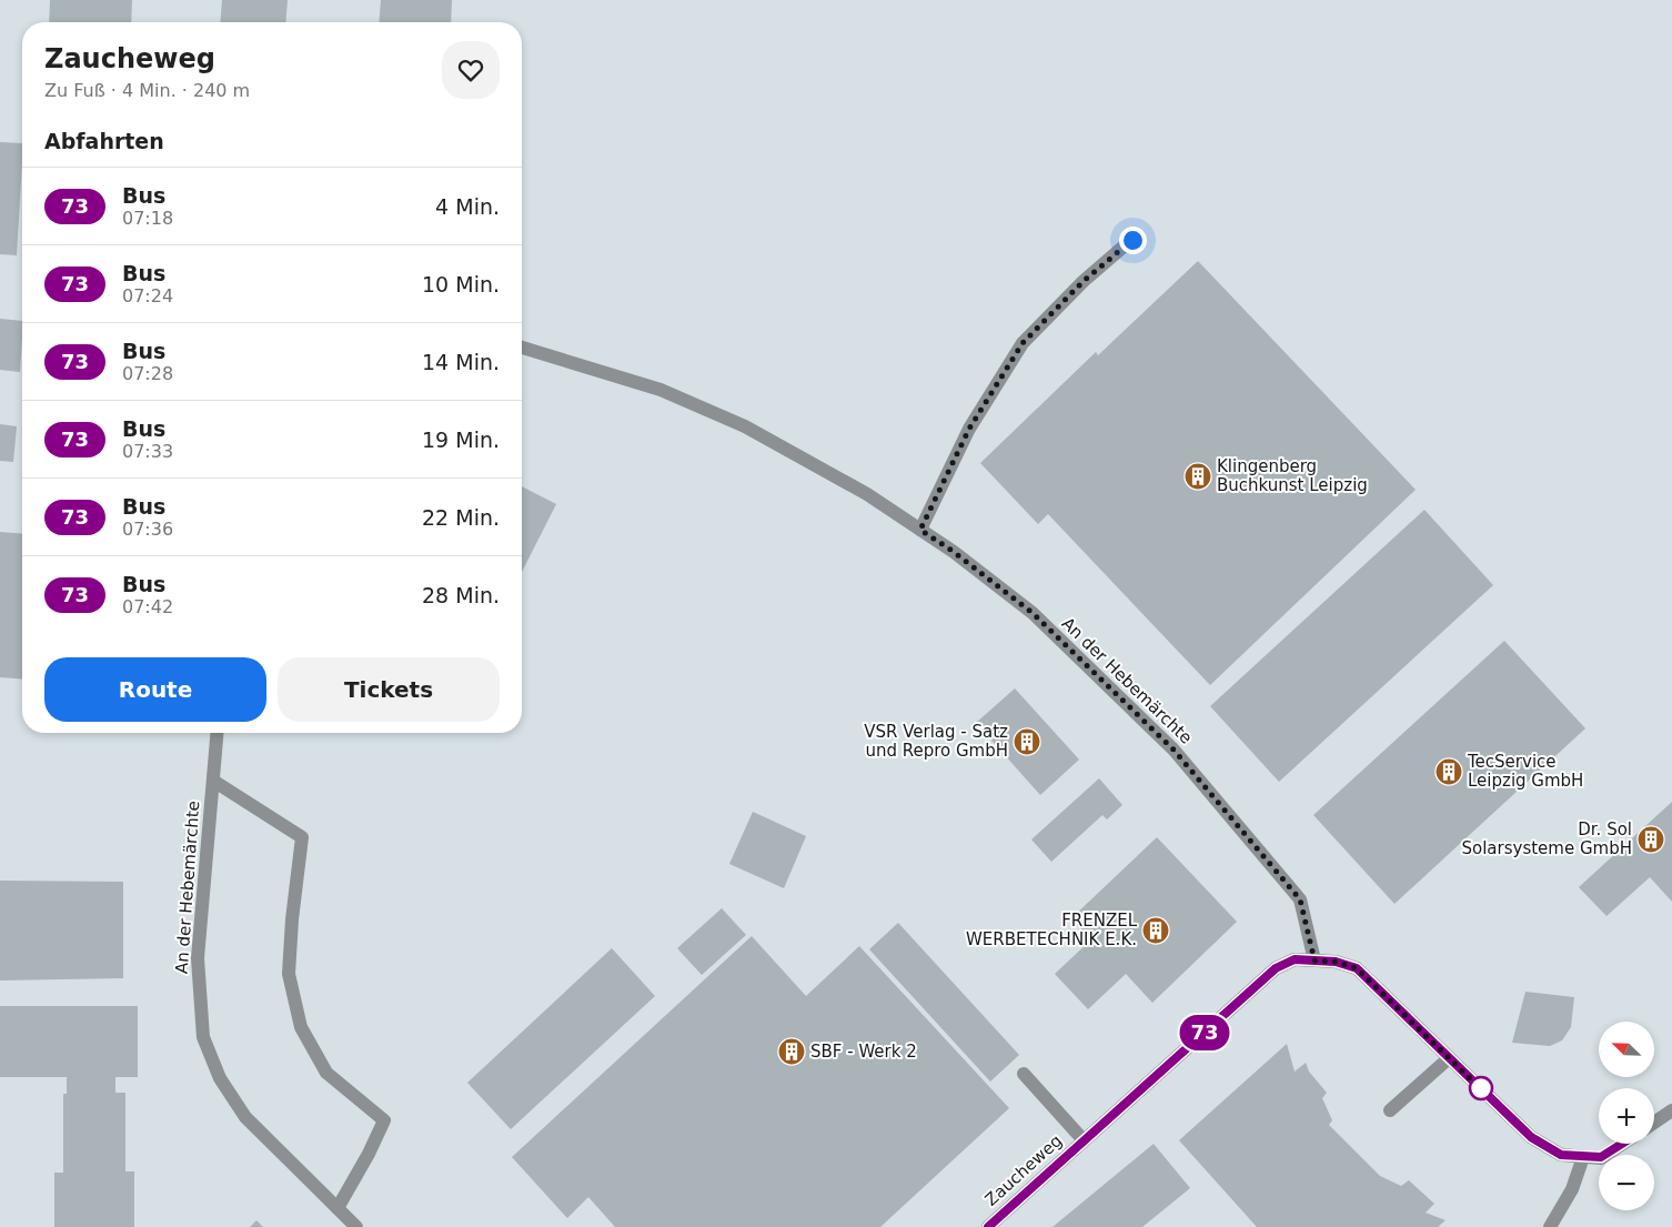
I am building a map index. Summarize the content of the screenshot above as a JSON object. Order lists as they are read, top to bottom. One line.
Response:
{"streets":{"street":["An der Hebemärchte","Zaucheweg"]},"crossings":[["An der Hebemärchte","Zaucheweg"]],"places":{"building":["Klingenberg Buchkunst Leipzig","VSR Verlag - Satz und Repro GmbH","TecService Leipzig GmbH","Dr. Sol Solarsysteme GmbH","FRENZEL WERBETECHNIK E.K.","SBF - Werk 2"]},"lines":["bus line 73"],"north":"top left","page":{"on_map":"73","heading":[["Zaucheweg","Zu Fuß · 4 Min. · 240 m"],"Abfahrten"],"list":[{"mark":"73","name":"Bus","note":"07:18","value":"4 Min."},{"mark":"73","name":"Bus","note":"07:24","value":"10 Min."},{"mark":"73","name":"Bus","note":"07:28","value":"14 Min."},{"mark":"73","name":"Bus","note":"07:33","value":"19 Min."},{"mark":"73","name":"Bus","note":"07:36","value":"22 Min."},{"mark":"73","name":"Bus","note":"07:42","value":"28 Min."}],"buttons":["Route","Tickets"],"map_buttons":["+","−"]}}
